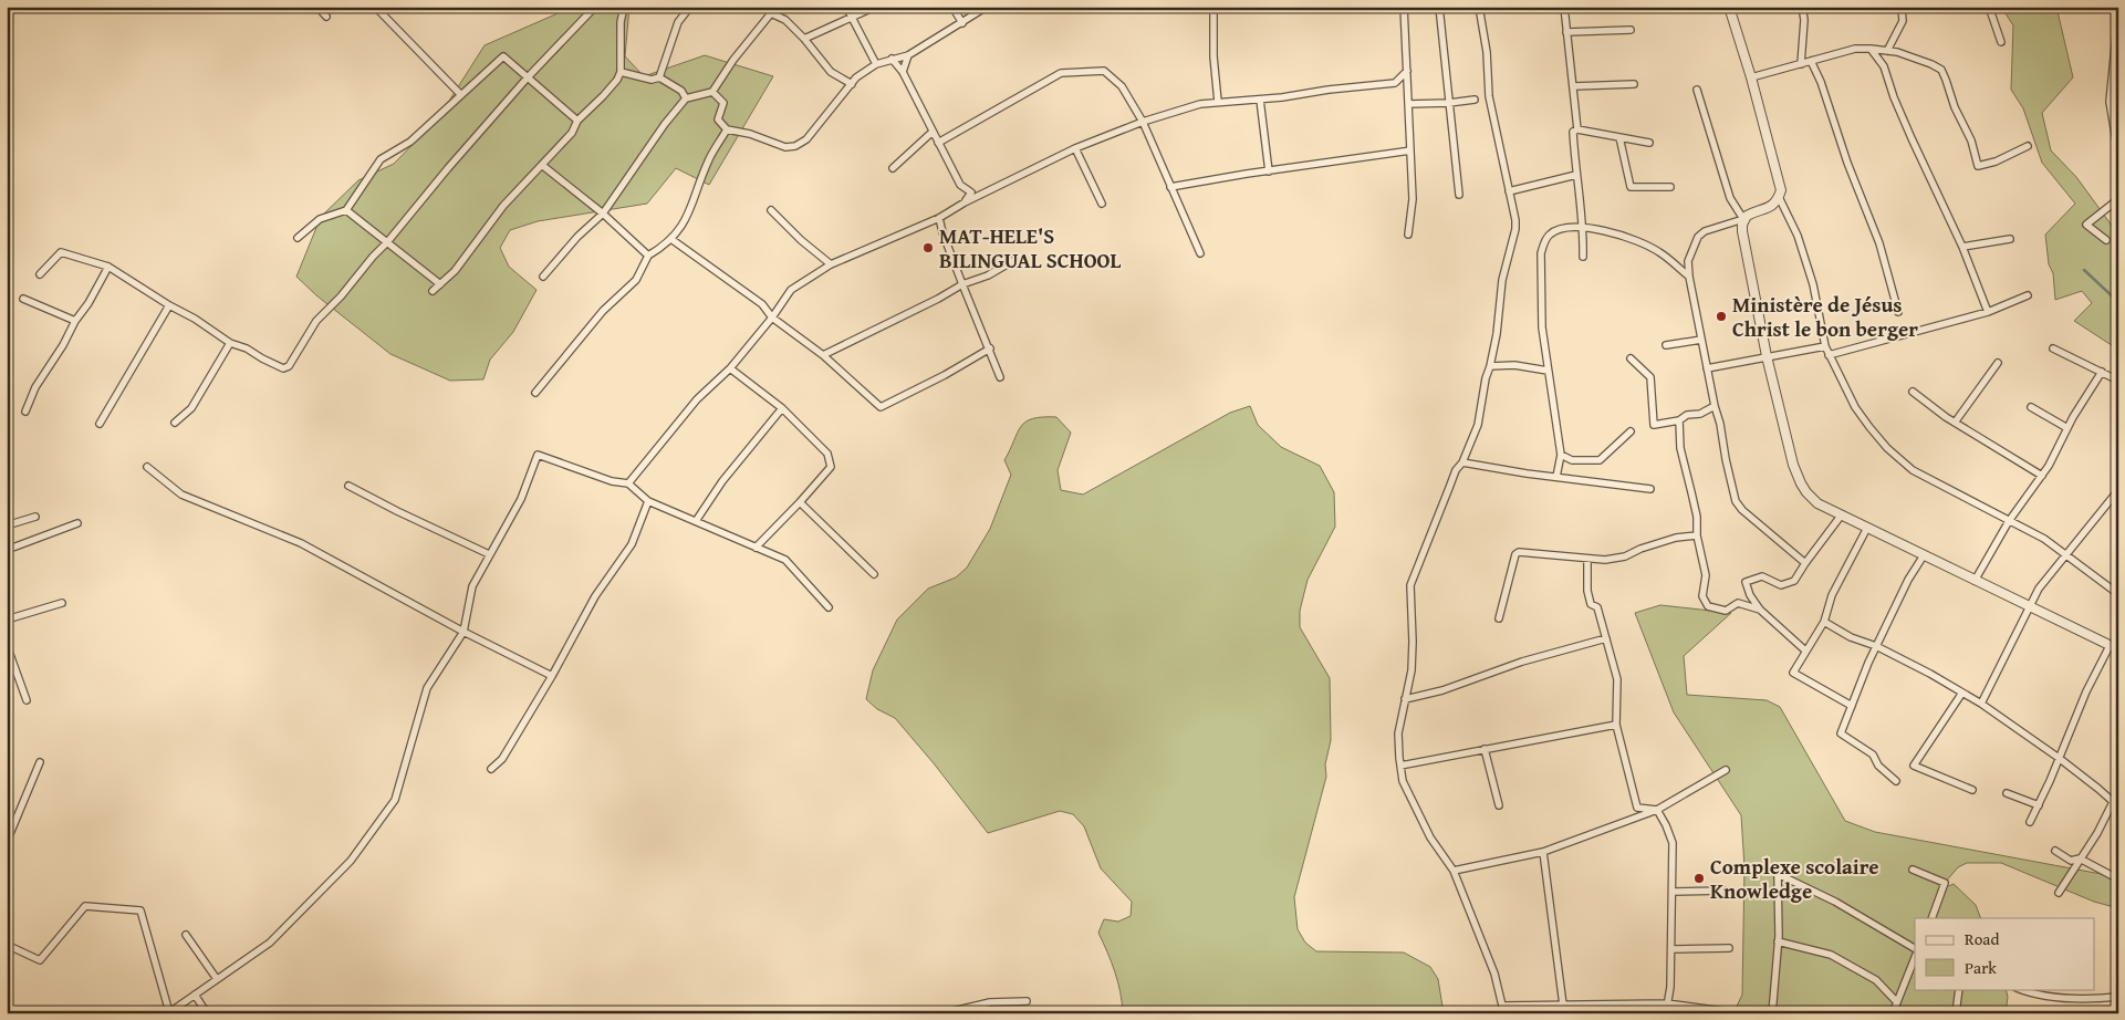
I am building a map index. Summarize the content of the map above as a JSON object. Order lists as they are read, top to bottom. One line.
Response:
{"places":["MAT-HELE'S BILINGUAL SCHOOL","Ministère de Jésus Christ le bon berger","Complexe scolaire Knowledge"],"legend":["Road","Park"]}
